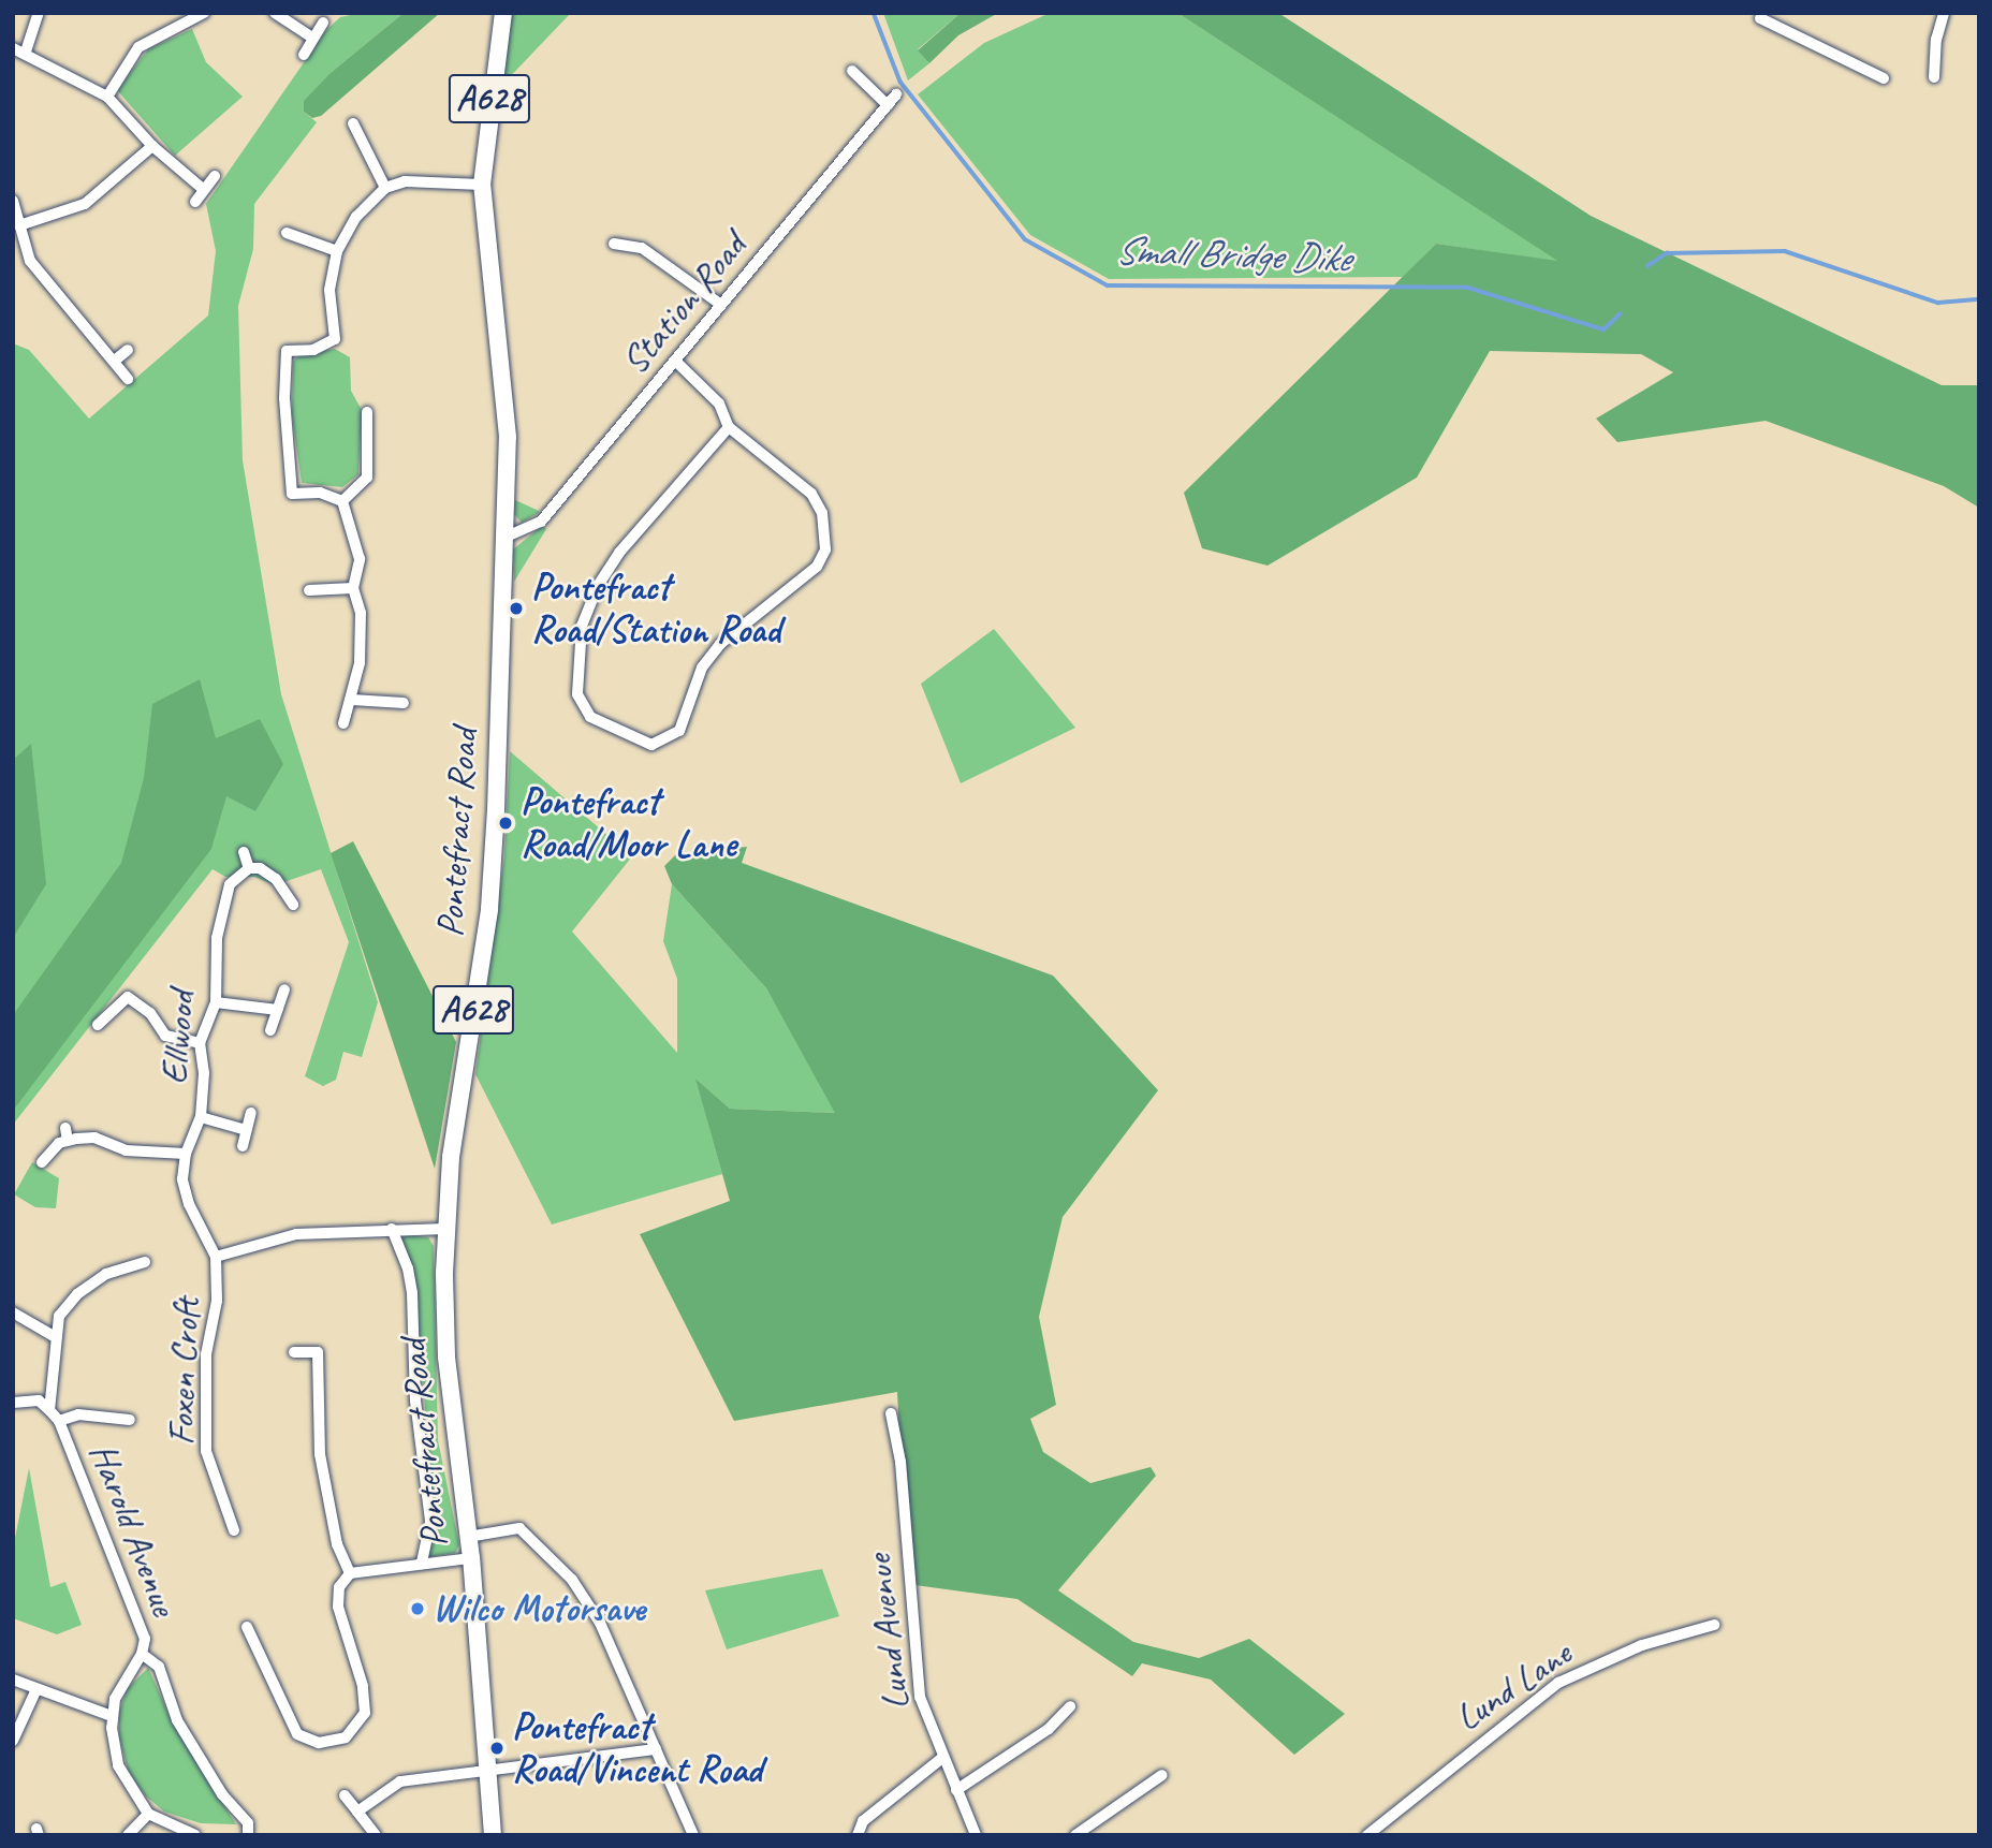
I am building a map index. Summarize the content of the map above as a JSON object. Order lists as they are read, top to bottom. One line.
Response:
{"streets":{"highway":["A628","Pontefract Road"],"street":["Station Road","Ellwood","Foxen Croft","Harold Avenue","Lund Avenue","Lund Lane"]},"crossings":[["Station Road","Pontefract Road"],["Ellwood","Foxen Croft"]],"water":["Small Bridge Dike"],"places":["Pontefract Road/Station Road","Pontefract Road/Moor Lane","Wilco Motorsave","Pontefract Road/Vincent Road"]}
